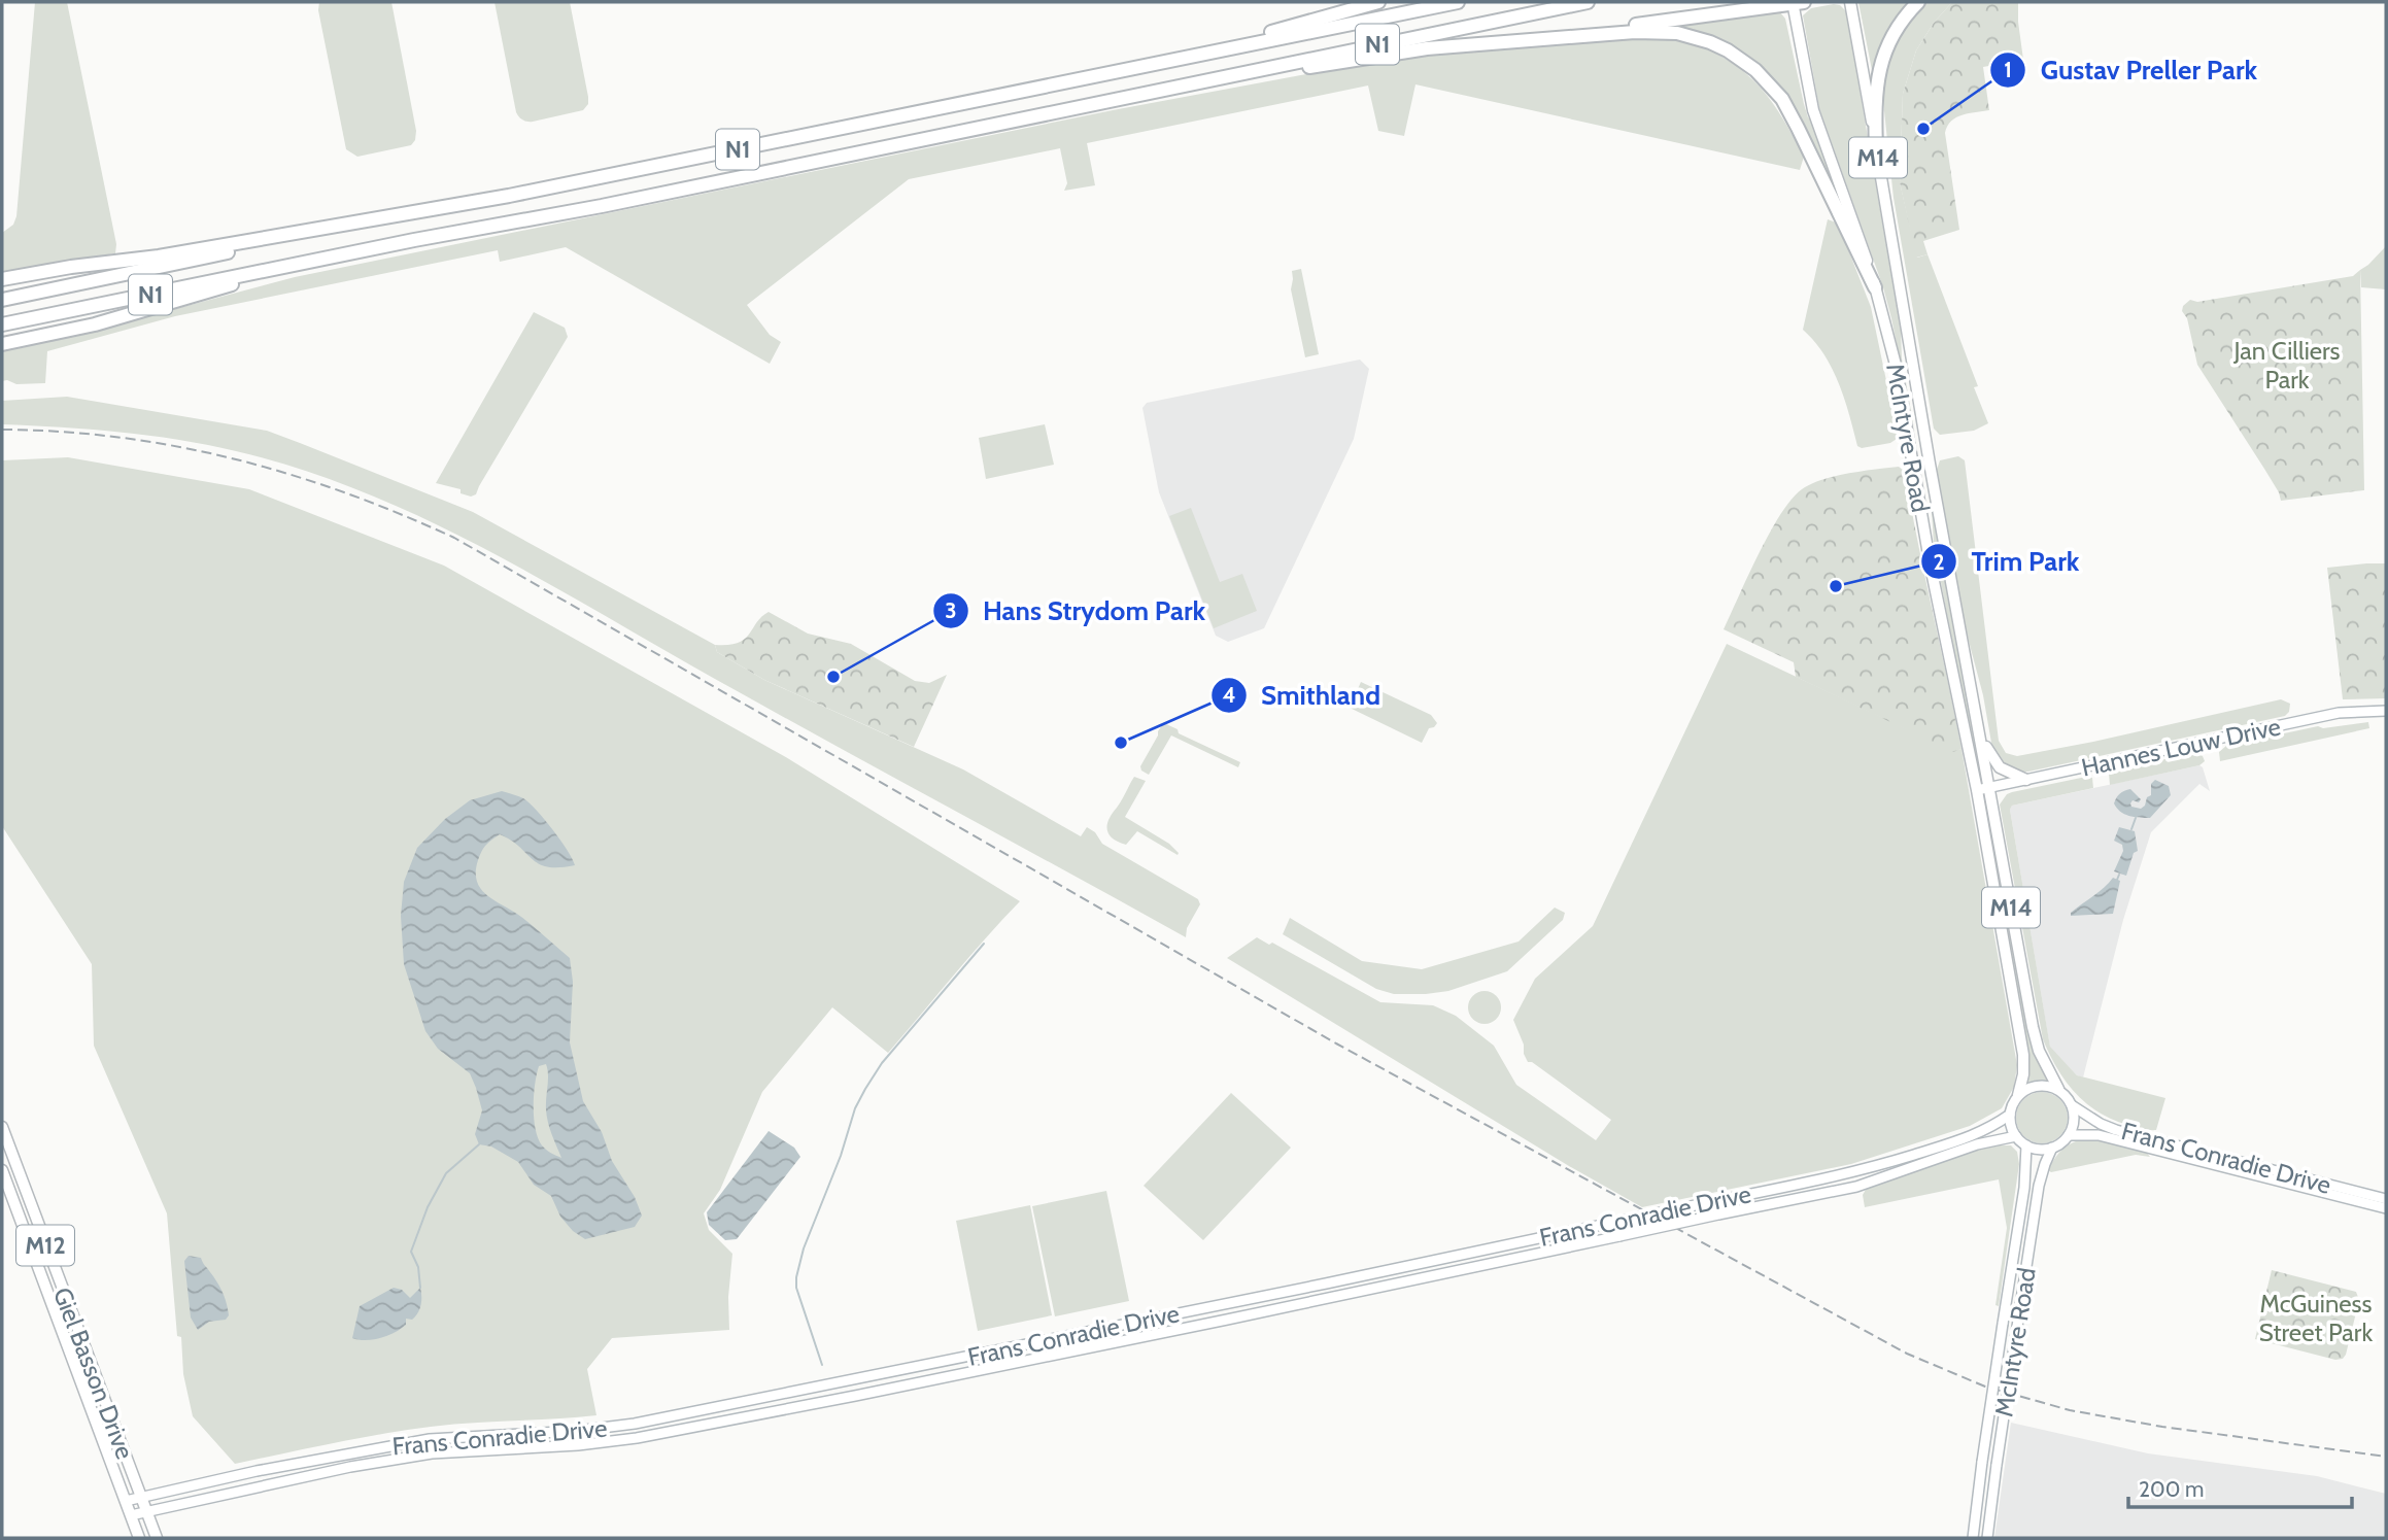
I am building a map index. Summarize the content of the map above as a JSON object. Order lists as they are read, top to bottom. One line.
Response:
{"streets":{"highway":["N1"],"main road":["M14","McIntyre Road","Hannes Louw Drive","Frans Conradie Drive","M12","Giel Basson Drive"]},"crossings":[["M14","McIntyre Road"],["M14","Frans Conradie Drive"],["McIntyre Road","Hannes Louw Drive"],["McIntyre Road","Frans Conradie Drive"],["Frans Conradie Drive","Giel Basson Drive"]],"parks":["Jan Cilliers Park","McGuiness Street Park"],"places":["Gustav Preller Park","Trim Park","Hans Strydom Park","Smithland"],"scale_bar":"200 m"}
